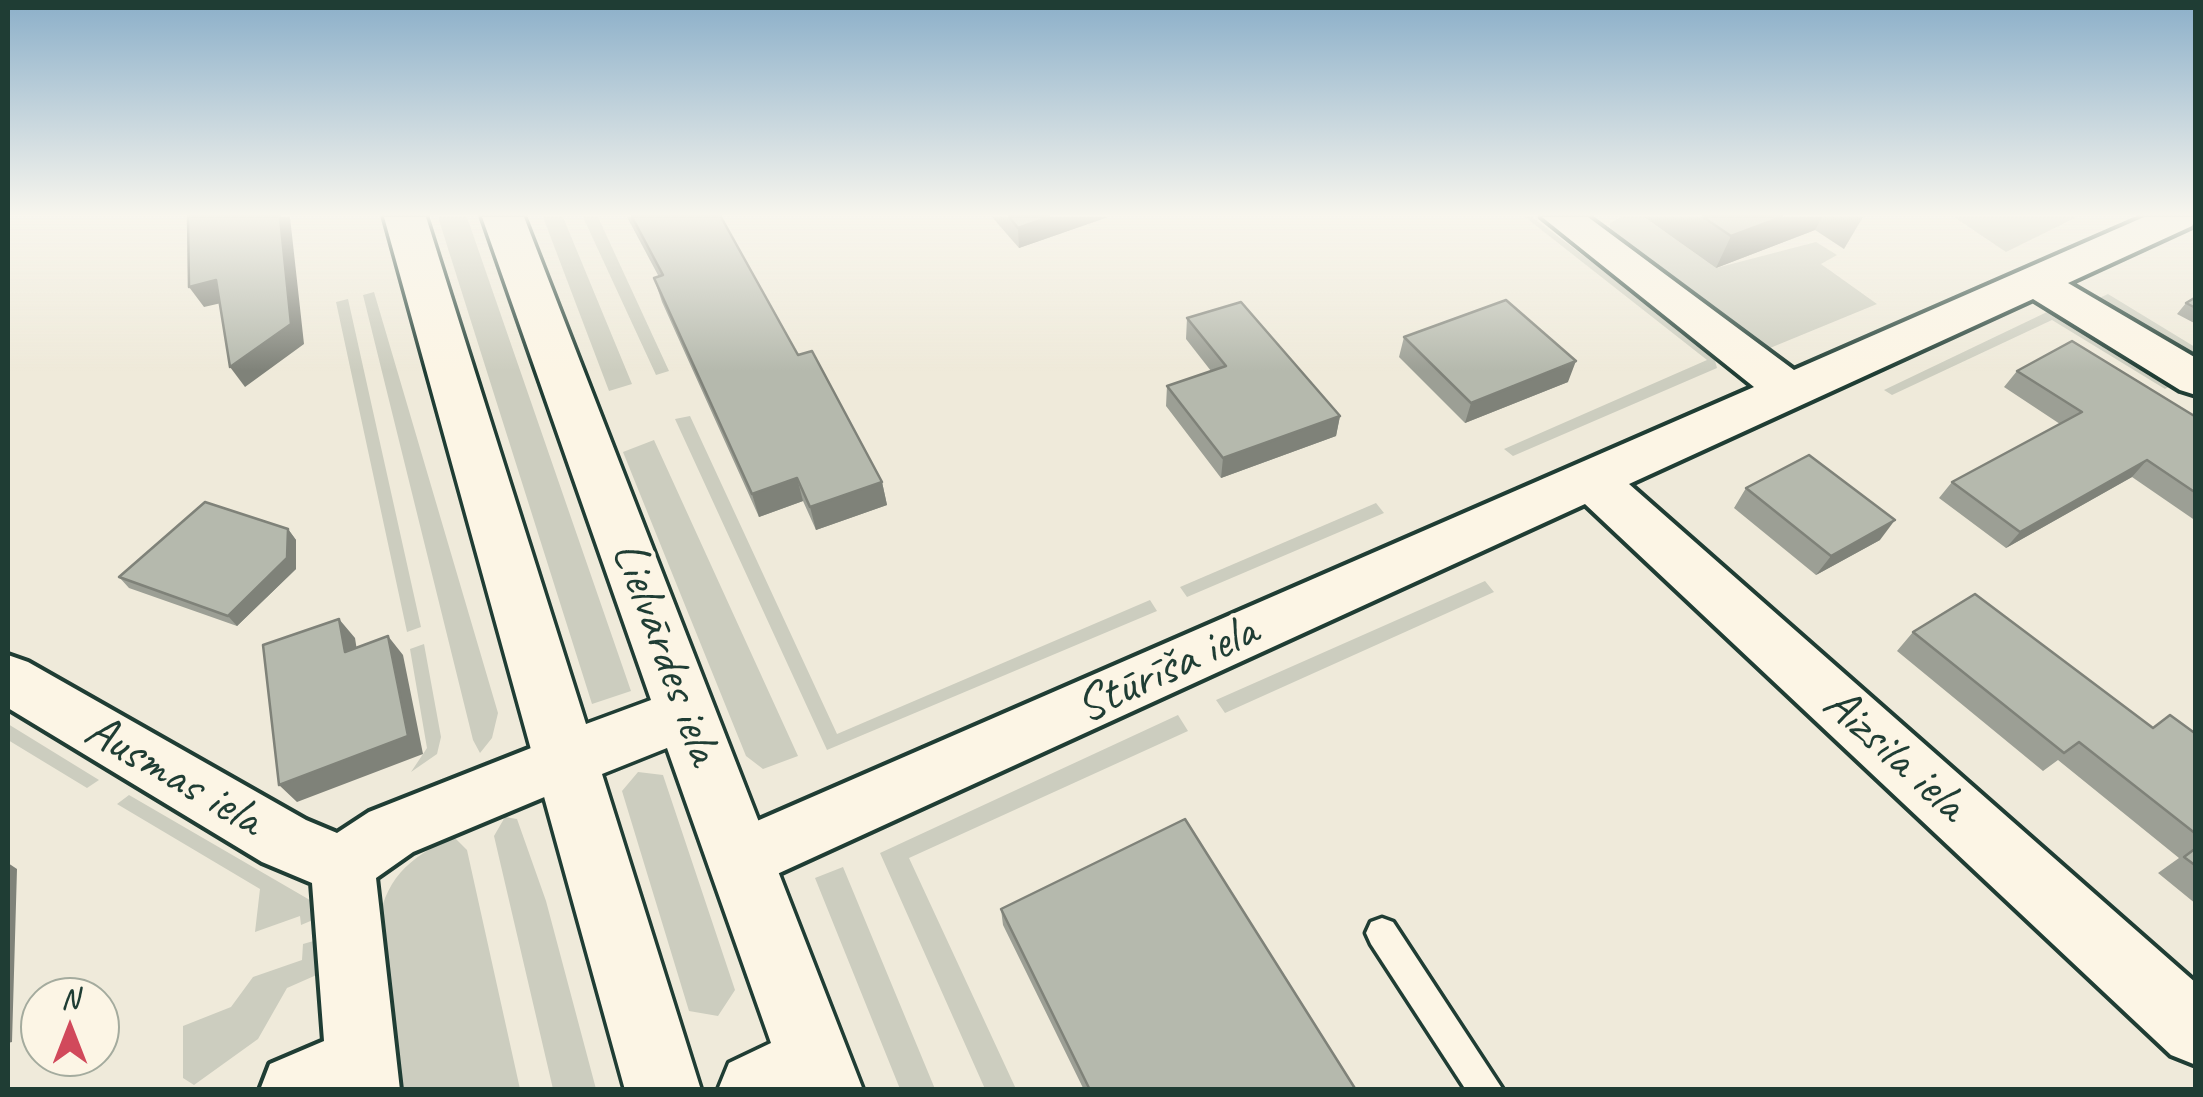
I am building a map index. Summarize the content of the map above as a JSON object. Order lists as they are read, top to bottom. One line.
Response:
{"streets":{"main road":["Lielvārdes iela"],"street":["Stūrīša iela","Aizsila iela","Ausmas iela"]},"crossings":[["Lielvārdes iela","Stūrīša iela"],["Stūrīša iela","Aizsila iela"]],"north":"top"}
